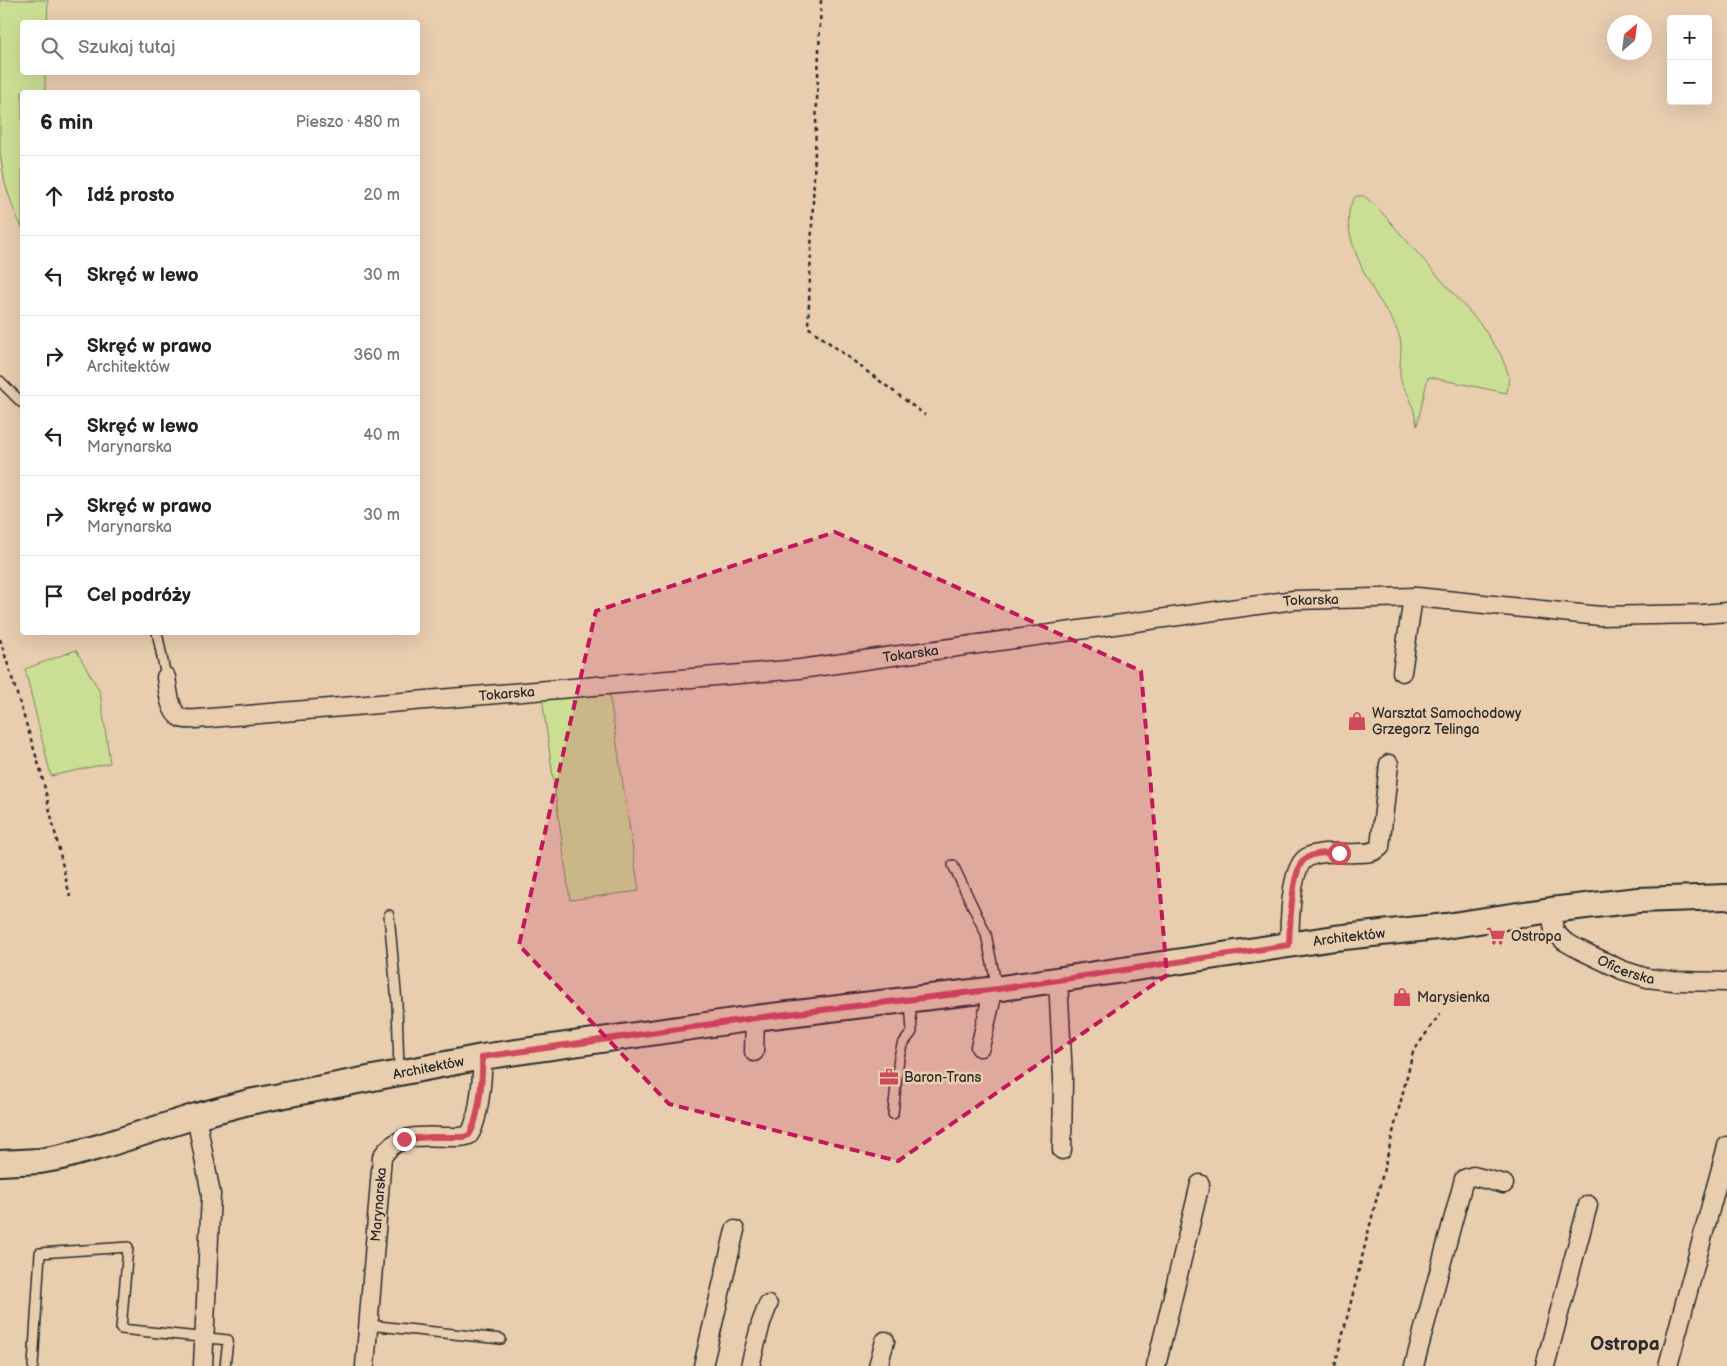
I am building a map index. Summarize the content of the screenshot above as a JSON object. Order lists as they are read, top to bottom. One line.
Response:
{"streets":{"street":["Tokarska","Architektów","Oficerska","Marynarska"]},"crossings":[["Architektów","Oficerska"],["Architektów","Marynarska"]],"districts":["Ostropa"],"places":{"shop":["Warsztat Samochodowy Grzegorz Telinga","Marysienka"],"supermarket":["Ostropa"],"office":["Baron-Trans"]},"north":"top right","page":{"map_buttons":["+","−"],"search":"Szukaj tutaj","heading":["6 min","Pieszo · 480 m"],"list":[["Idź prosto","20 m"],["Skręć w lewo","30 m"],["Skręć w prawo","Architektów","360 m"],["Skręć w lewo","Marynarska","40 m"],["Skręć w prawo","Marynarska","30 m"],"Cel podróży"]}}
